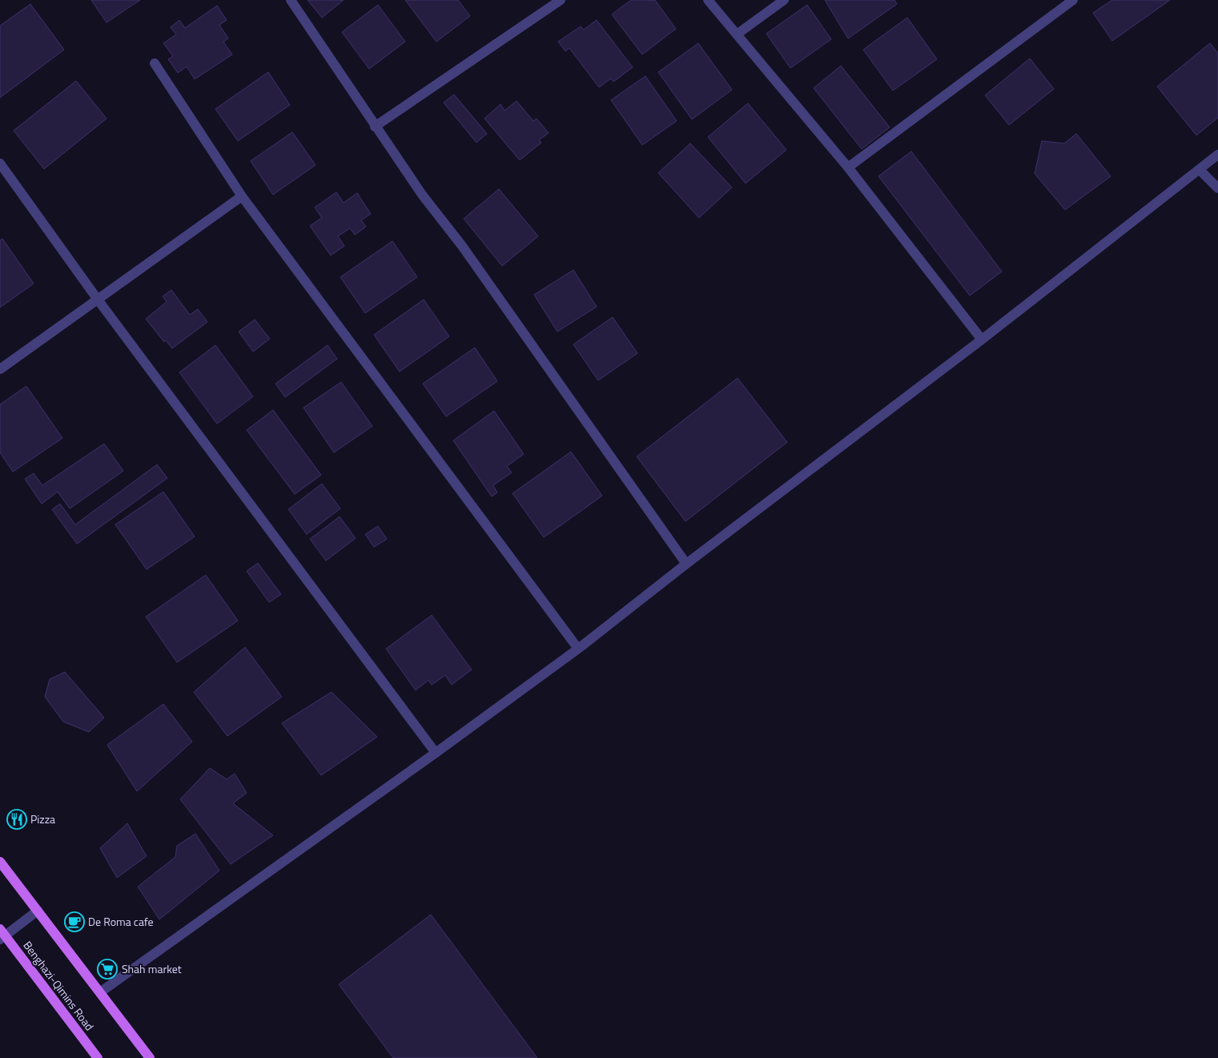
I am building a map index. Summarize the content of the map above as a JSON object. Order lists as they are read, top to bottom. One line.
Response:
{"streets":{"main road":["Benghazi-Qimins Road"]},"places":{"restaurant":["Pizza"],"cafe":["De Roma cafe"],"supermarket":["Shah market"]}}
